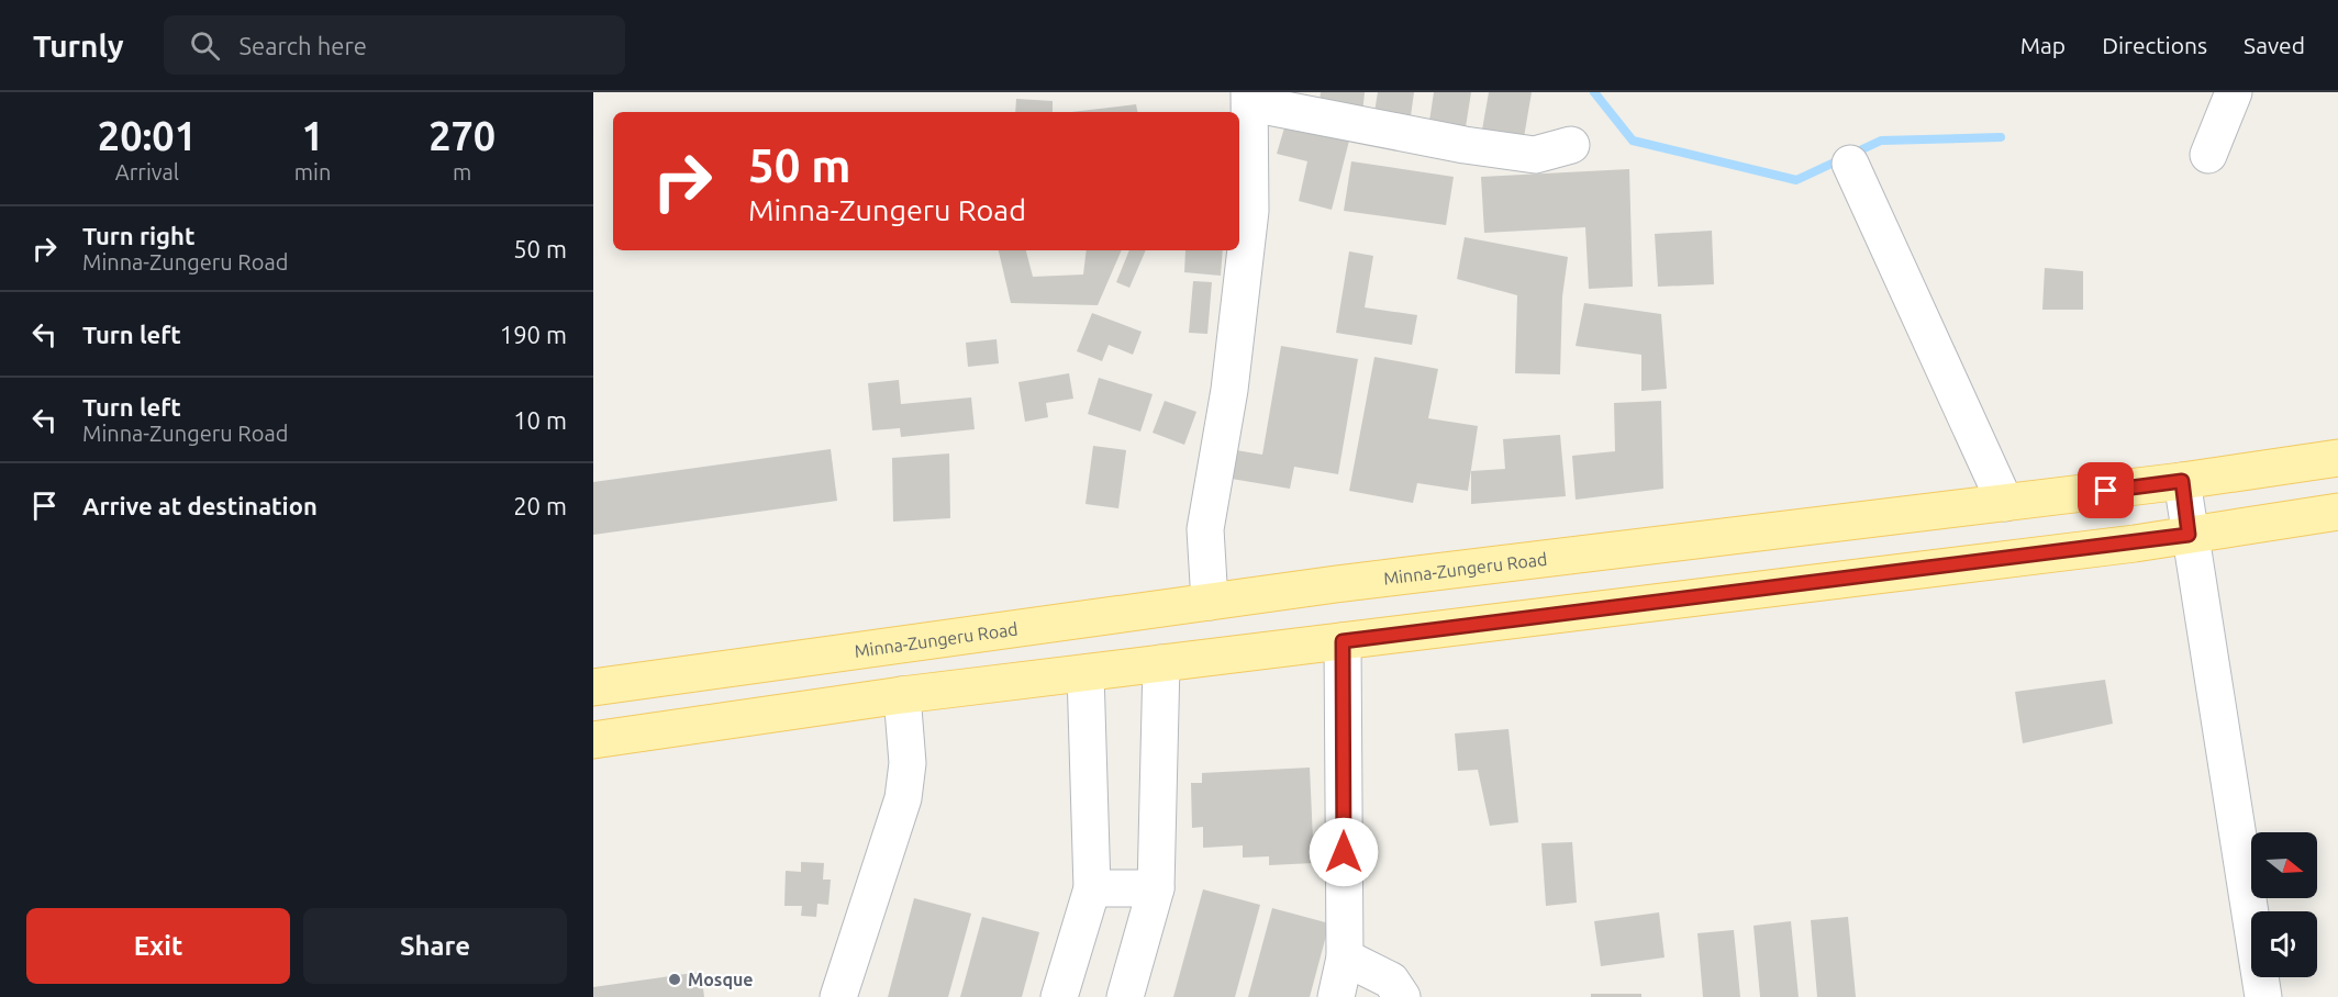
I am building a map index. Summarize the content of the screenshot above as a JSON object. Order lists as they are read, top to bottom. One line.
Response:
{"streets":{"main road":["Minna-Zungeru Road"]},"places":["Mosque"],"north":"right","page":{"header":"Turnly","search":"Search here","nav":["Map","Directions","Saved"],"eta":["20:01","Arrival","1","min","270","m"],"turn":["50 m","Minna-Zungeru Road"],"list":[{"name":"Turn right","note":"Minna-Zungeru Road","value":"50 m"},{"name":"Turn left","value":"190 m"},{"name":"Turn left","note":"Minna-Zungeru Road","value":"10 m"},{"name":"Arrive at destination","value":"20 m"}],"buttons":["Exit","Share"]}}
